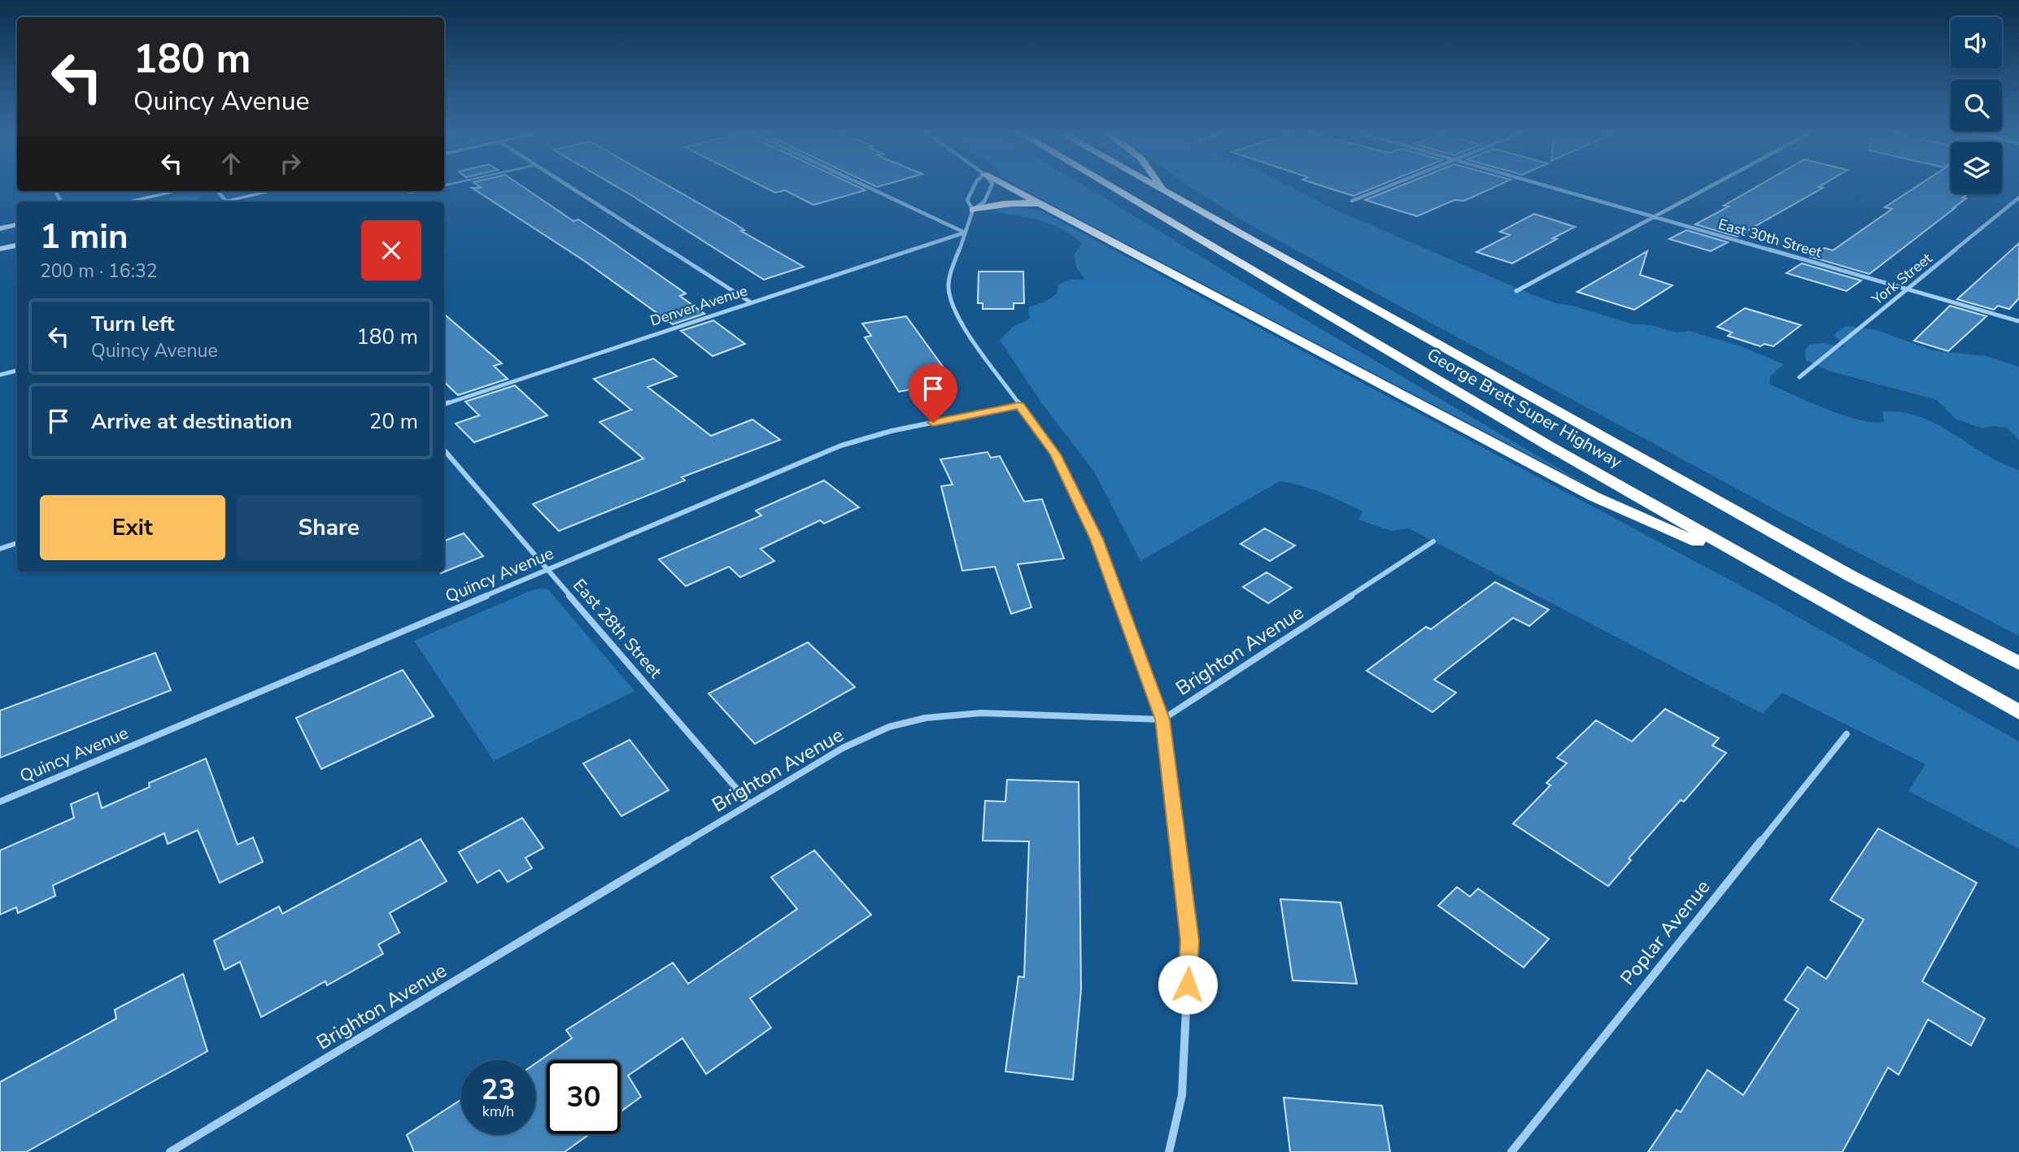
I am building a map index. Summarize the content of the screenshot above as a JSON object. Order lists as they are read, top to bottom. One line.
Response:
{"streets":{"highway":["George Brett Super Highway"],"street":["East 30th Street","York Street","Denver Avenue","Quincy Avenue","East 28th Street","Brighton Avenue","Poplar Avenue"]},"crossings":[["East 30th Street","York Street"],["Quincy Avenue","East 28th Street"],["East 28th Street","Brighton Avenue"]],"page":{"turn":["180 m","Quincy Avenue"],"heading":["1 min","200 m · 16:32"],"list":[{"name":"Turn left","note":"Quincy Avenue","value":"180 m"},{"name":"Arrive at destination","value":"20 m"}],"buttons":["Exit","Share"],"speed":"23 km/h","limit":"30"}}
